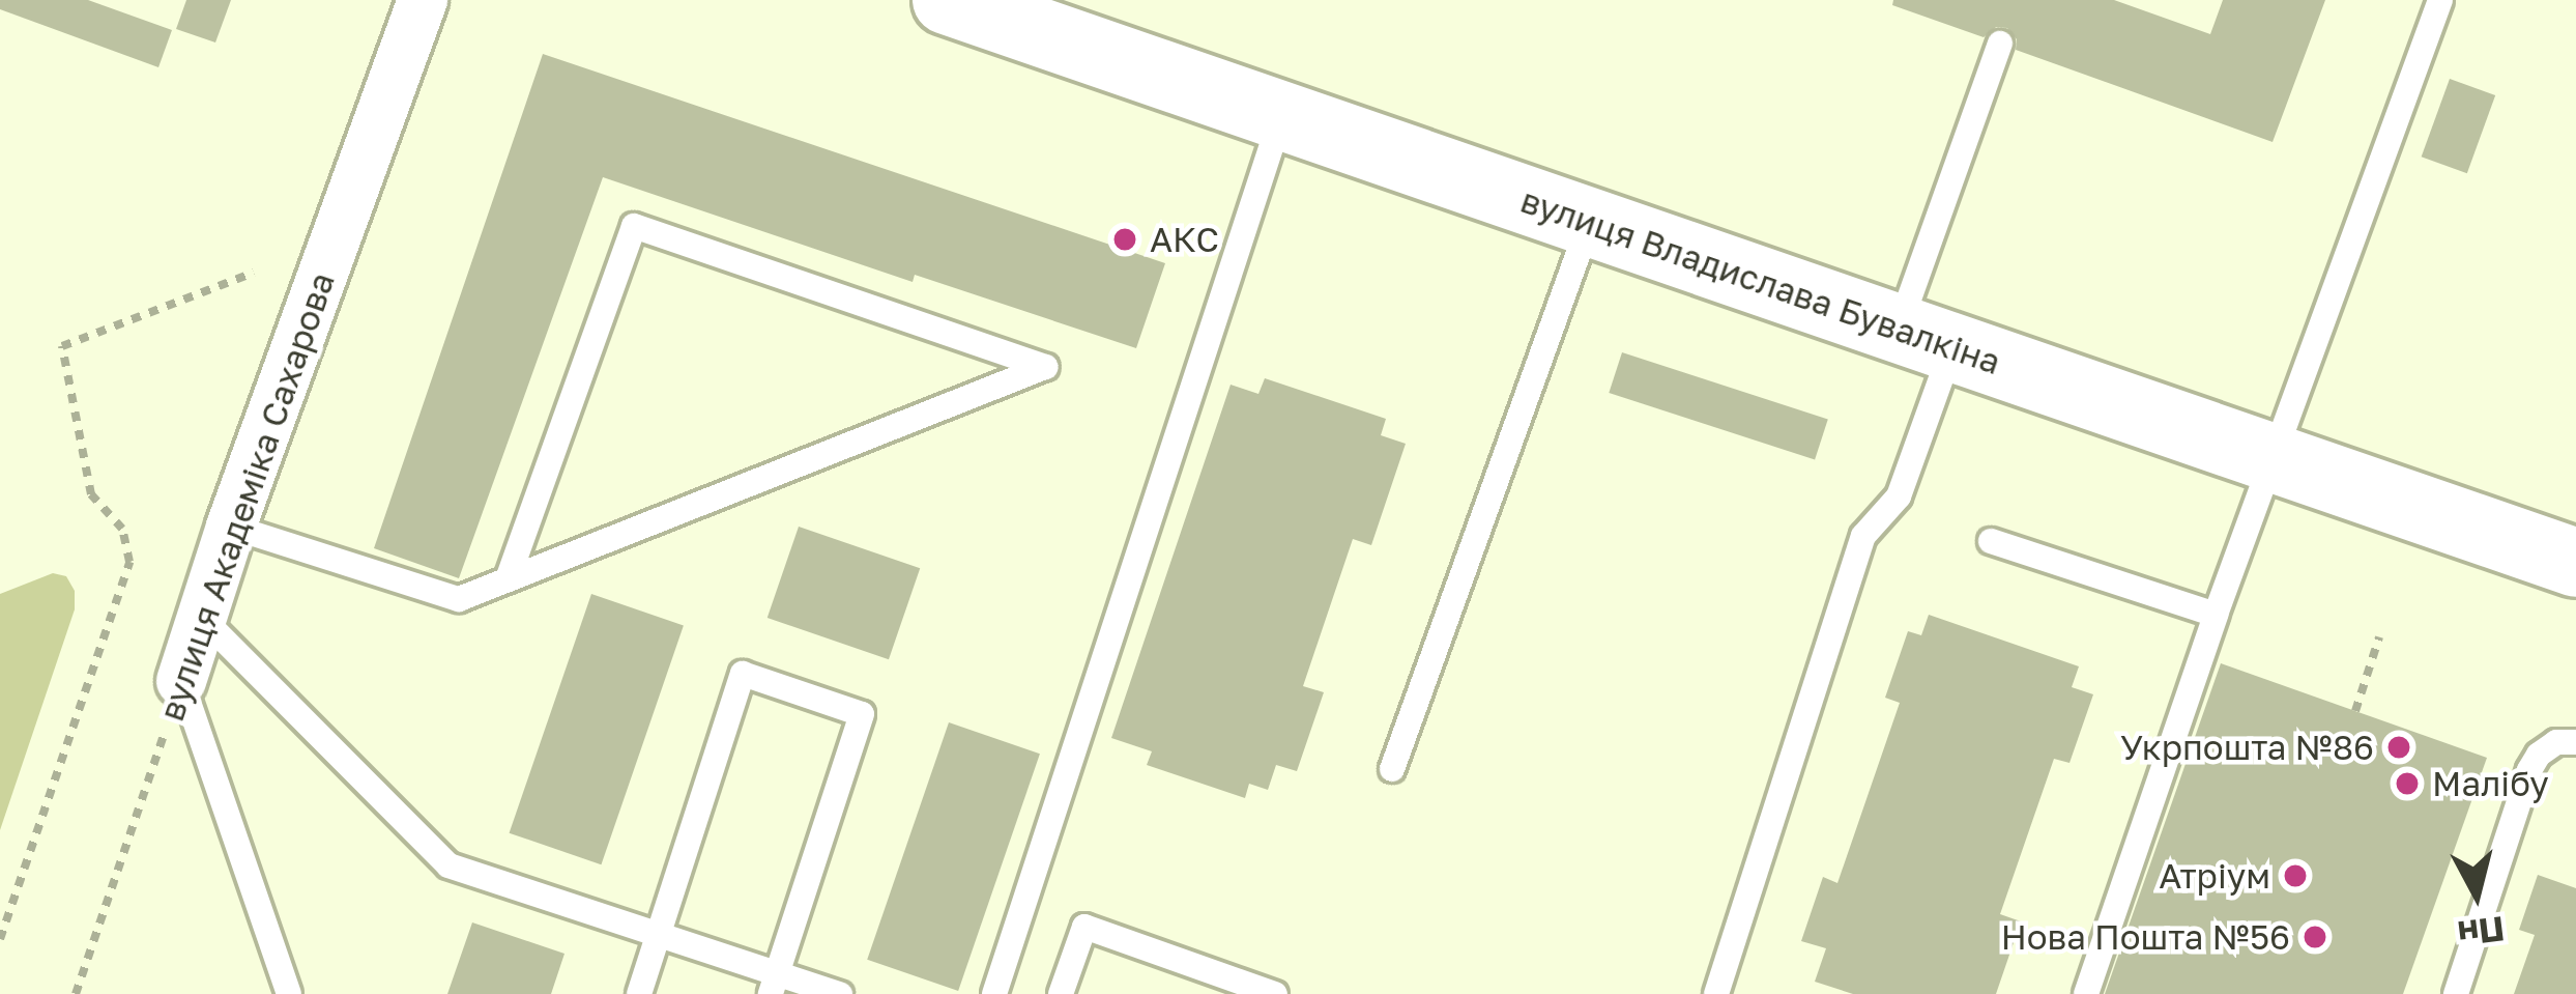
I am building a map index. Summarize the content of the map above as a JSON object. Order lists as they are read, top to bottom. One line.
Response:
{"streets":{"street":["вулиця Владислава Бувалкіна","вулиця Академіка Сахарова"]},"places":["АКС","Укрпошта №86","Малiбу","Атріум","Нова Пошта №56"],"north":"bottom"}
